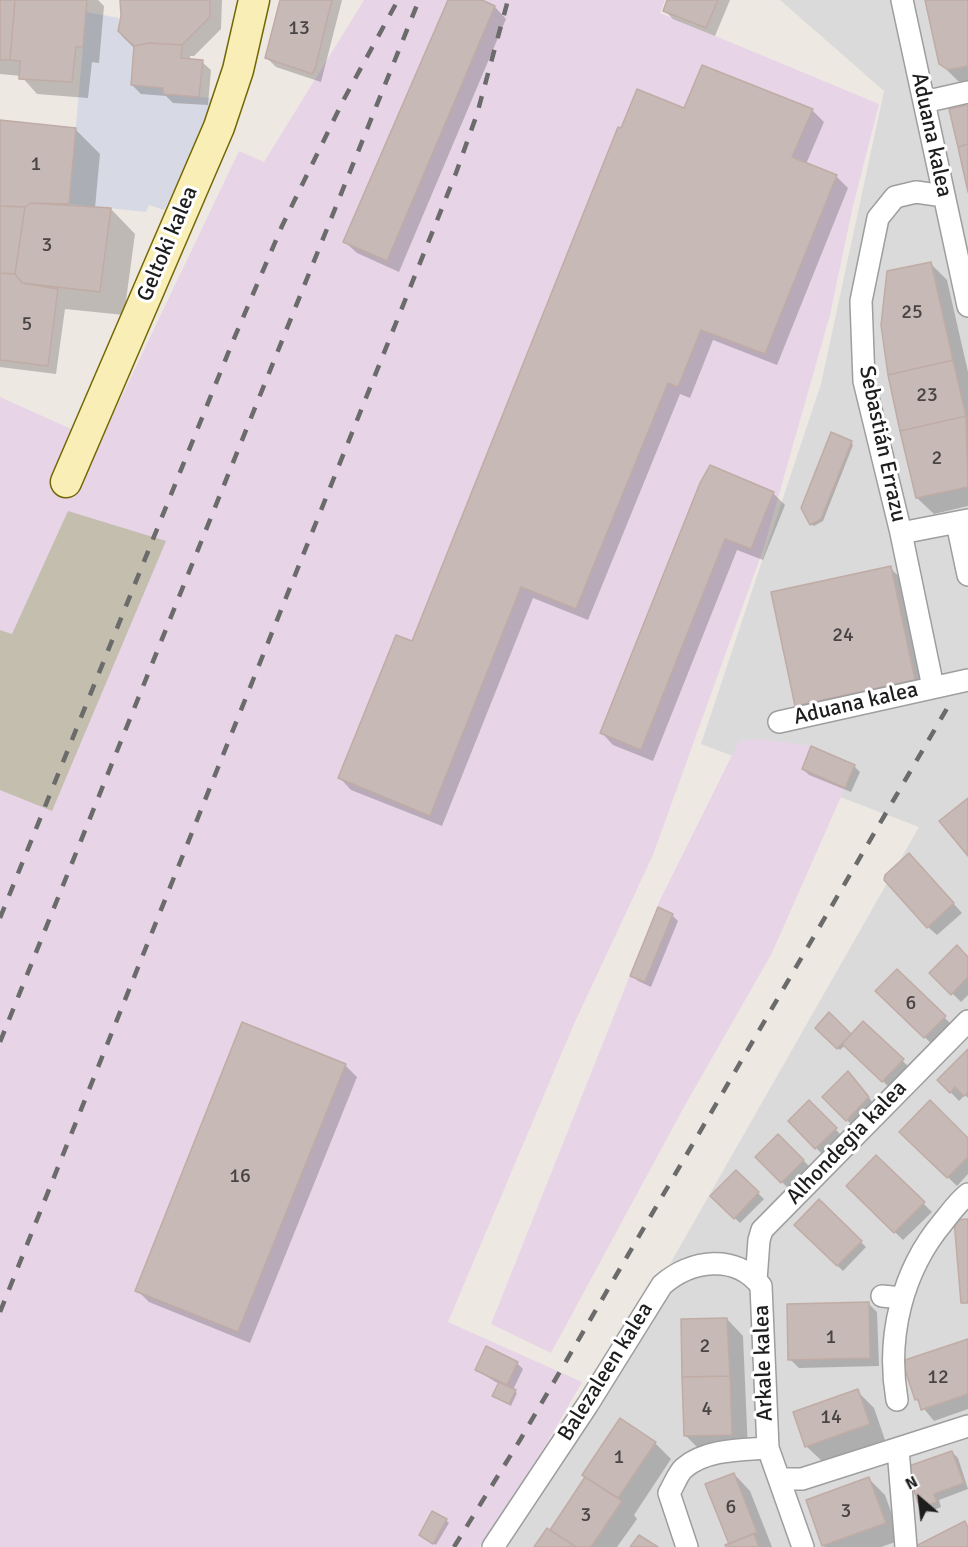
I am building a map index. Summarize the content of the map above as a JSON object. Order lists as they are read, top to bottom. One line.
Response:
{"streets":{"street":["Aduana kalea","Geltoki kalea","Sebastián Errazu","Alhondegia kalea","Arkale kalea","Balezaleen kalea"]},"crossings":[["Aduana kalea","Sebastián Errazu"],["Alhondegia kalea","Arkale kalea"],["Alhondegia kalea","Balezaleen kalea"],["Arkale kalea","Balezaleen kalea"]],"house_numbers":["13","1","3","25","5","23","2","24","6","16","1","2","12","4","14","1","6","3","3"],"north":"top left"}
